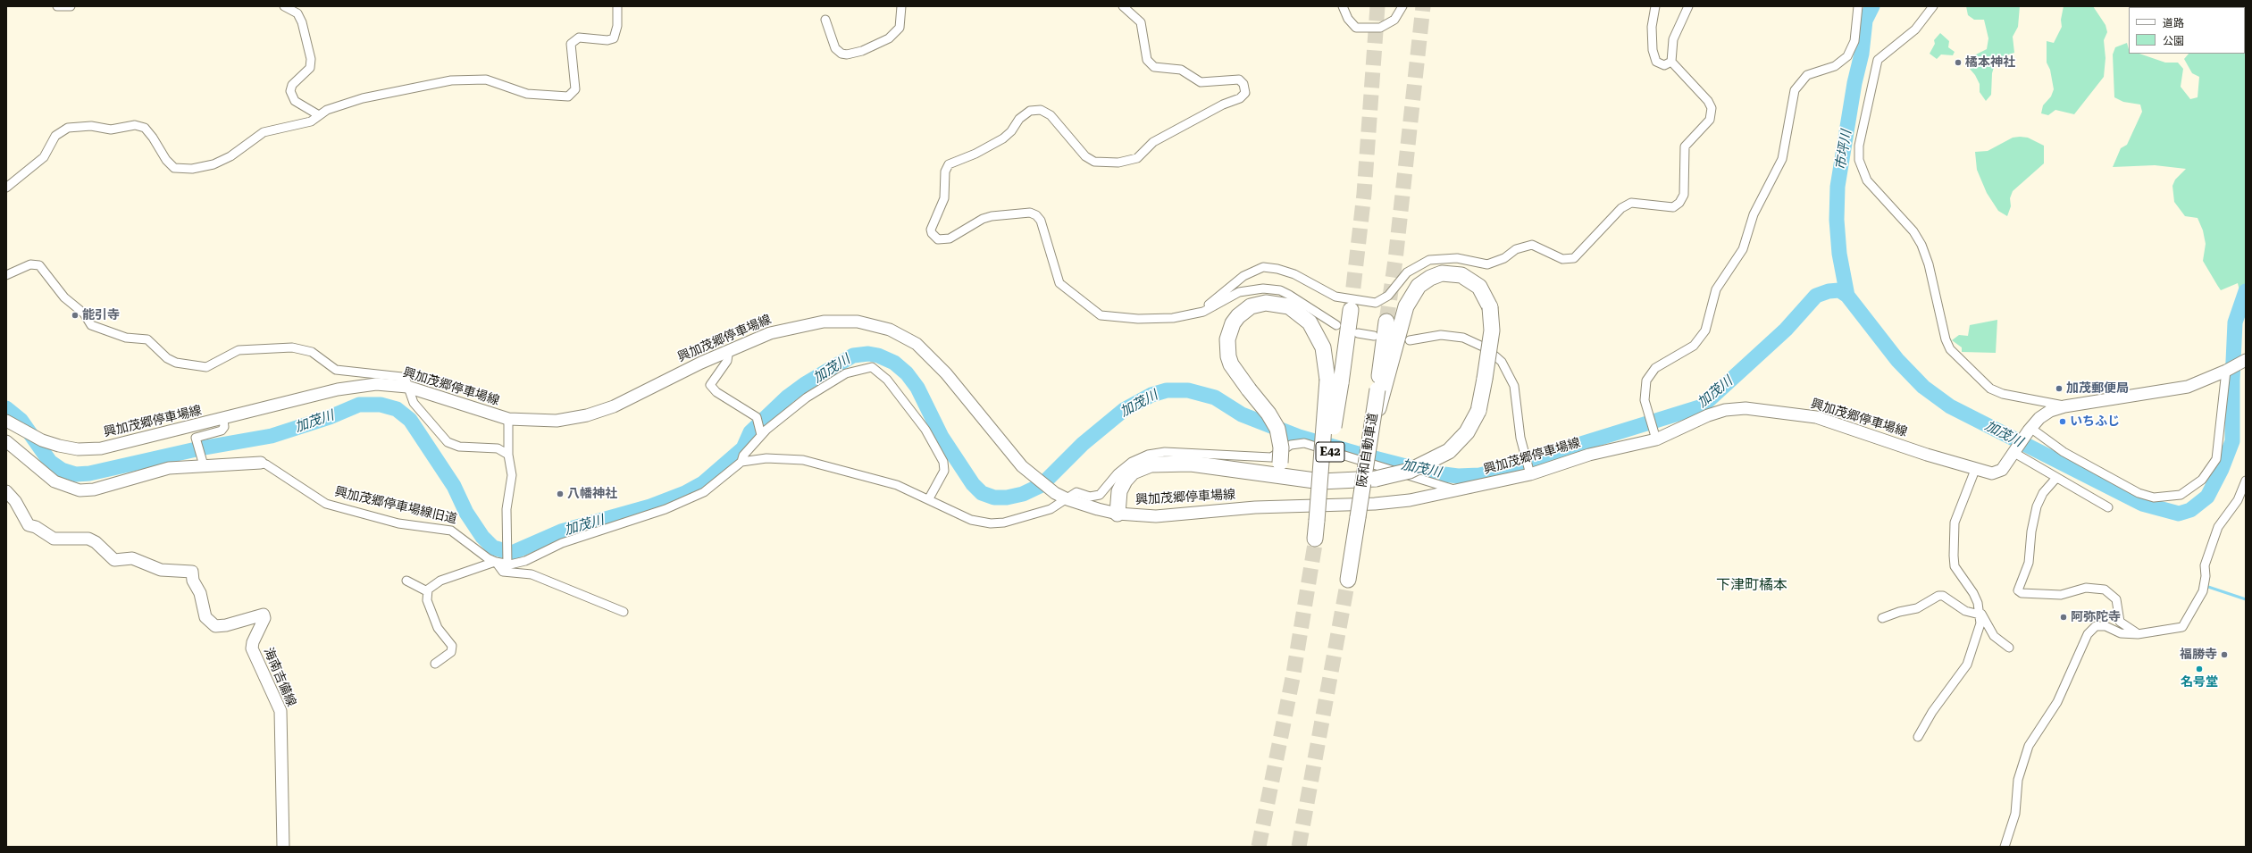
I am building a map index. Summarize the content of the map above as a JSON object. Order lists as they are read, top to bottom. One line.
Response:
{"streets":{"highway":["阪和自動車道","E42"],"main road":["興加茂郷停車場線","興加茂郷停車場線旧道","海南吉備線"]},"districts":["下津町橘本"],"water":["市坪川","加茂川"],"places":["橘本神社","能引寺","加茂郵便局","いちふじ","八幡神社","阿弥陀寺","福勝寺","名号堂"],"legend":["道路","公園"]}
